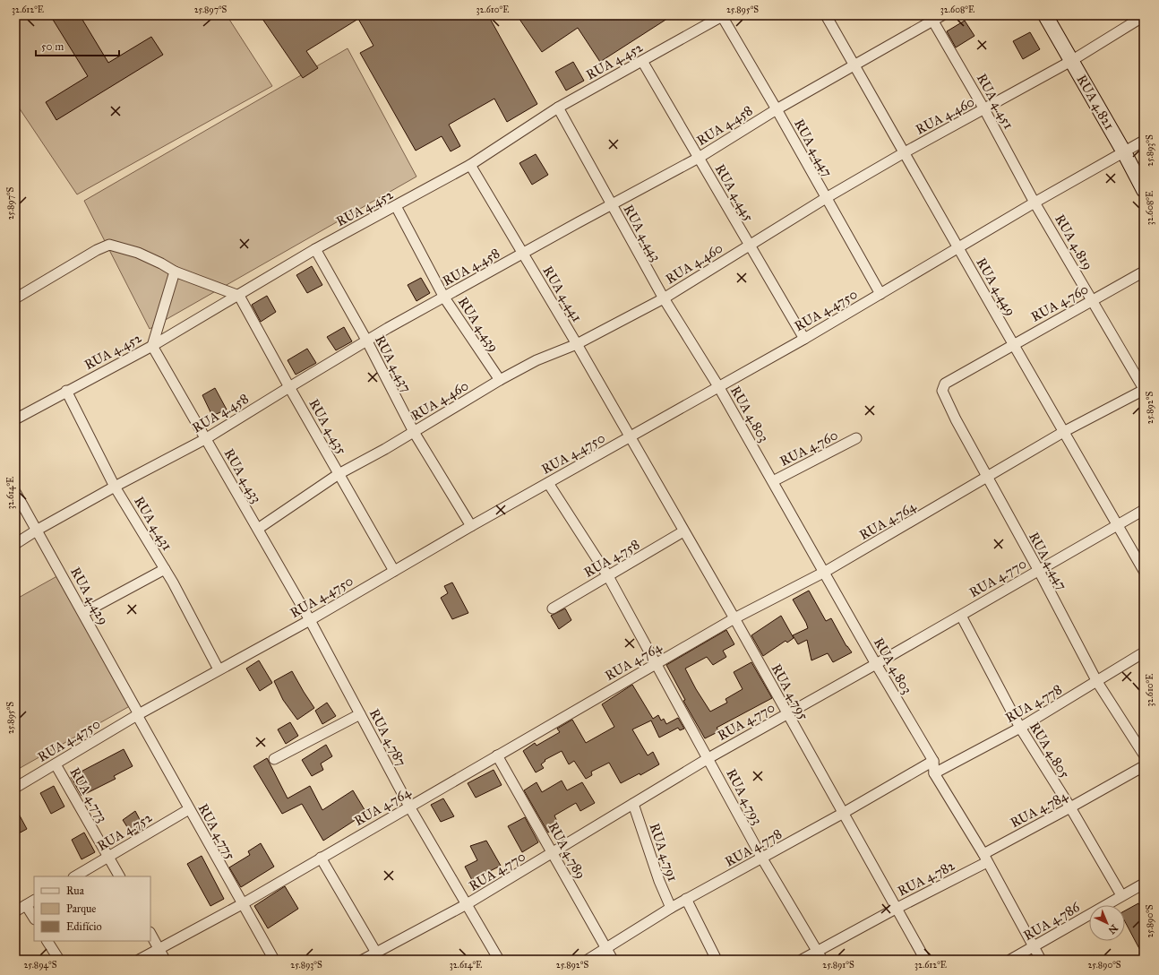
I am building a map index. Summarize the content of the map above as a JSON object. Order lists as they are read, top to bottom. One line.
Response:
{"streets":{"street":["RUA 4.452","RUA 4.451","RUA 4.821","RUA 4.460","RUA 4.458","RUA 4.447","RUA 4.445","RUA 4.443","RUA 4.819","RUA 4.449","RUA 4.441","RUA 4.760","RUA 4.4750","RUA 4.439","RUA 4.437","RUA 4.803","RUA 4.435","RUA 4.433","RUA 4.764","RUA 4.431","RUA 4.758","RUA 4.770","RUA 4.429","RUA 4.795","RUA 4.778","RUA 4.787","RUA 4.805","RUA 4.773","RUA 4.793","RUA 4.784","RUA 4.752","RUA 4.775","RUA 4.789","RUA 4.791","RUA 4.782","RUA 4.786"]},"crossings":[["RUA 4.452","RUA 4.447"],["RUA 4.452","RUA 4.445"],["RUA 4.452","RUA 4.443"],["RUA 4.452","RUA 4.441"],["RUA 4.452","RUA 4.439"],["RUA 4.452","RUA 4.437"],["RUA 4.452","RUA 4.435"],["RUA 4.452","RUA 4.433"],["RUA 4.452","RUA 4.431"],["RUA 4.451","RUA 4.460"],["RUA 4.451","RUA 4.458"],["RUA 4.451","RUA 4.819"],["RUA 4.451","RUA 4.4750"],["RUA 4.821","RUA 4.460"],["RUA 4.821","RUA 4.4750"],["RUA 4.460","RUA 4.447"],["RUA 4.460","RUA 4.445"],["RUA 4.460","RUA 4.443"],["RUA 4.460","RUA 4.449"],["RUA 4.460","RUA 4.441"],["RUA 4.460","RUA 4.439"],["RUA 4.460","RUA 4.437"],["RUA 4.460","RUA 4.435"],["RUA 4.460","RUA 4.433"],["RUA 4.458","RUA 4.447"],["RUA 4.458","RUA 4.445"],["RUA 4.458","RUA 4.443"],["RUA 4.458","RUA 4.449"],["RUA 4.458","RUA 4.441"],["RUA 4.458","RUA 4.439"],["RUA 4.458","RUA 4.437"],["RUA 4.458","RUA 4.435"],["RUA 4.458","RUA 4.433"],["RUA 4.458","RUA 4.431"],["RUA 4.458","RUA 4.429"],["RUA 4.447","RUA 4.760"],["RUA 4.447","RUA 4.4750"],["RUA 4.447","RUA 4.764"],["RUA 4.447","RUA 4.770"],["RUA 4.447","RUA 4.778"],["RUA 4.445","RUA 4.4750"],["RUA 4.443","RUA 4.4750"],["RUA 4.443","RUA 4.803"],["RUA 4.819","RUA 4.760"],["RUA 4.819","RUA 4.4750"],["RUA 4.819","RUA 4.764"],["RUA 4.449","RUA 4.760"],["RUA 4.449","RUA 4.4750"],["RUA 4.449","RUA 4.764"],["RUA 4.449","RUA 4.770"],["RUA 4.441","RUA 4.4750"],["RUA 4.441","RUA 4.795"],["RUA 4.760","RUA 4.803"],["RUA 4.4750","RUA 4.437"],["RUA 4.4750","RUA 4.803"],["RUA 4.4750","RUA 4.435"],["RUA 4.4750","RUA 4.433"],["RUA 4.4750","RUA 4.431"],["RUA 4.4750","RUA 4.429"],["RUA 4.4750","RUA 4.795"],["RUA 4.4750","RUA 4.787"],["RUA 4.4750","RUA 4.773"],["RUA 4.4750","RUA 4.793"],["RUA 4.4750","RUA 4.775"],["RUA 4.803","RUA 4.764"],["RUA 4.803","RUA 4.770"],["RUA 4.803","RUA 4.778"],["RUA 4.803","RUA 4.784"],["RUA 4.803","RUA 4.782"],["RUA 4.803","RUA 4.786"],["RUA 4.433","RUA 4.787"],["RUA 4.764","RUA 4.795"],["RUA 4.764","RUA 4.787"],["RUA 4.764","RUA 4.793"],["RUA 4.764","RUA 4.775"],["RUA 4.764","RUA 4.789"],["RUA 4.758","RUA 4.795"],["RUA 4.758","RUA 4.793"],["RUA 4.770","RUA 4.795"],["RUA 4.770","RUA 4.787"],["RUA 4.770","RUA 4.805"],["RUA 4.770","RUA 4.793"],["RUA 4.770","RUA 4.789"],["RUA 4.770","RUA 4.791"],["RUA 4.429","RUA 4.775"],["RUA 4.795","RUA 4.778"],["RUA 4.795","RUA 4.782"],["RUA 4.778","RUA 4.805"],["RUA 4.778","RUA 4.793"],["RUA 4.778","RUA 4.789"],["RUA 4.778","RUA 4.791"],["RUA 4.805","RUA 4.784"],["RUA 4.805","RUA 4.786"],["RUA 4.773","RUA 4.752"],["RUA 4.793","RUA 4.782"],["RUA 4.784","RUA 4.782"],["RUA 4.752","RUA 4.775"]],"legend":["Rua","Parque","Edifício"],"scale_bar":"50 m","north":"bottom right","coordinates":["32.612°E","25.897°S","32.610°E","25.895°S","32.608°E","25.893°S","25.892°S","32.614°E","25.890°S","25.894°S","25.891°S"]}
